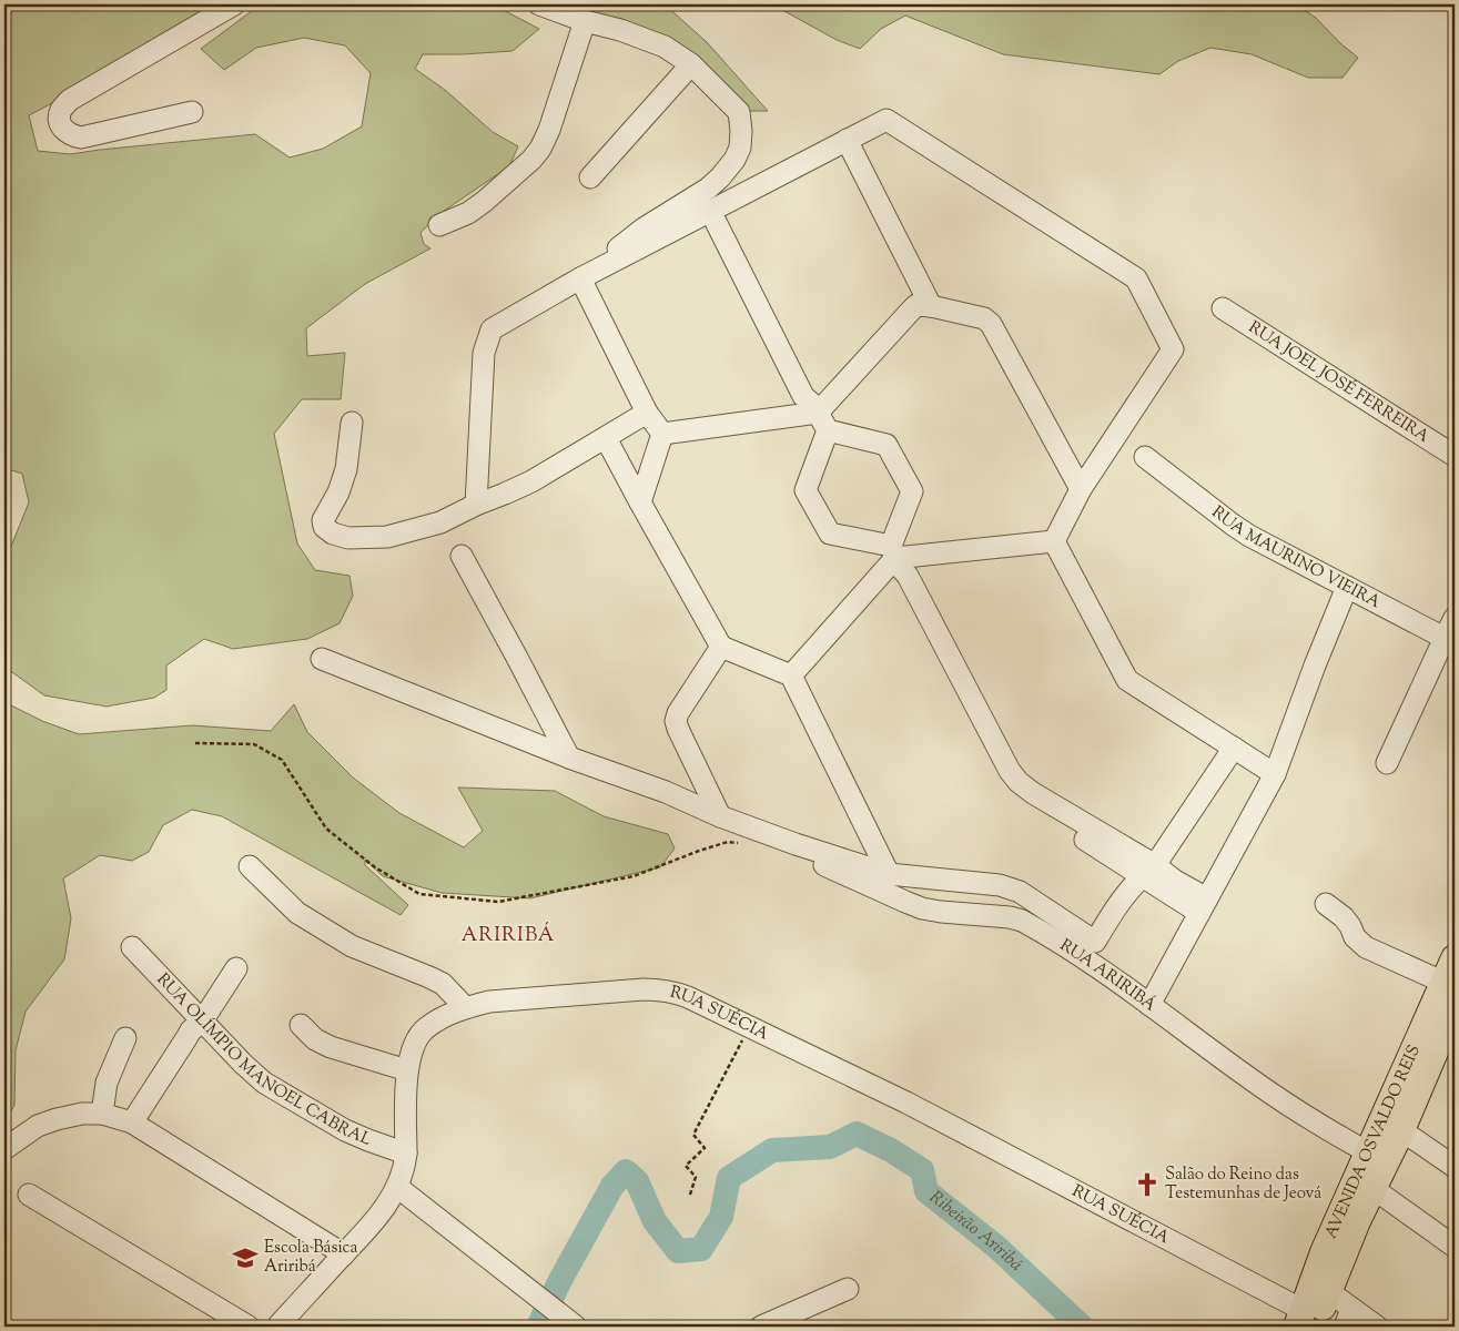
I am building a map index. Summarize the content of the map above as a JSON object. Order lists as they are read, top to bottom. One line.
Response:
{"streets":{"main road":["AVENIDA OSVALDO REIS"],"street":["RUA JOEL JOSÉ FERREIRA","RUA MAURINO VIEIRA","RUA ARIRIBÁ","RUA SUÉCIA","RUA OLÍMPIO MANOEL CABRAL"]},"crossings":[["RUA ARIRIBÁ","AVENIDA OSVALDO REIS"],["RUA SUÉCIA","RUA OLÍMPIO MANOEL CABRAL"],["RUA SUÉCIA","AVENIDA OSVALDO REIS"]],"districts":["ARIRIBÁ"],"water":["Ribeirão Ariribá"],"places":{"church":["Salão do Reino das Testemunhas de Jeová"],"school or university":["Escola Básica Ariribá"]}}
